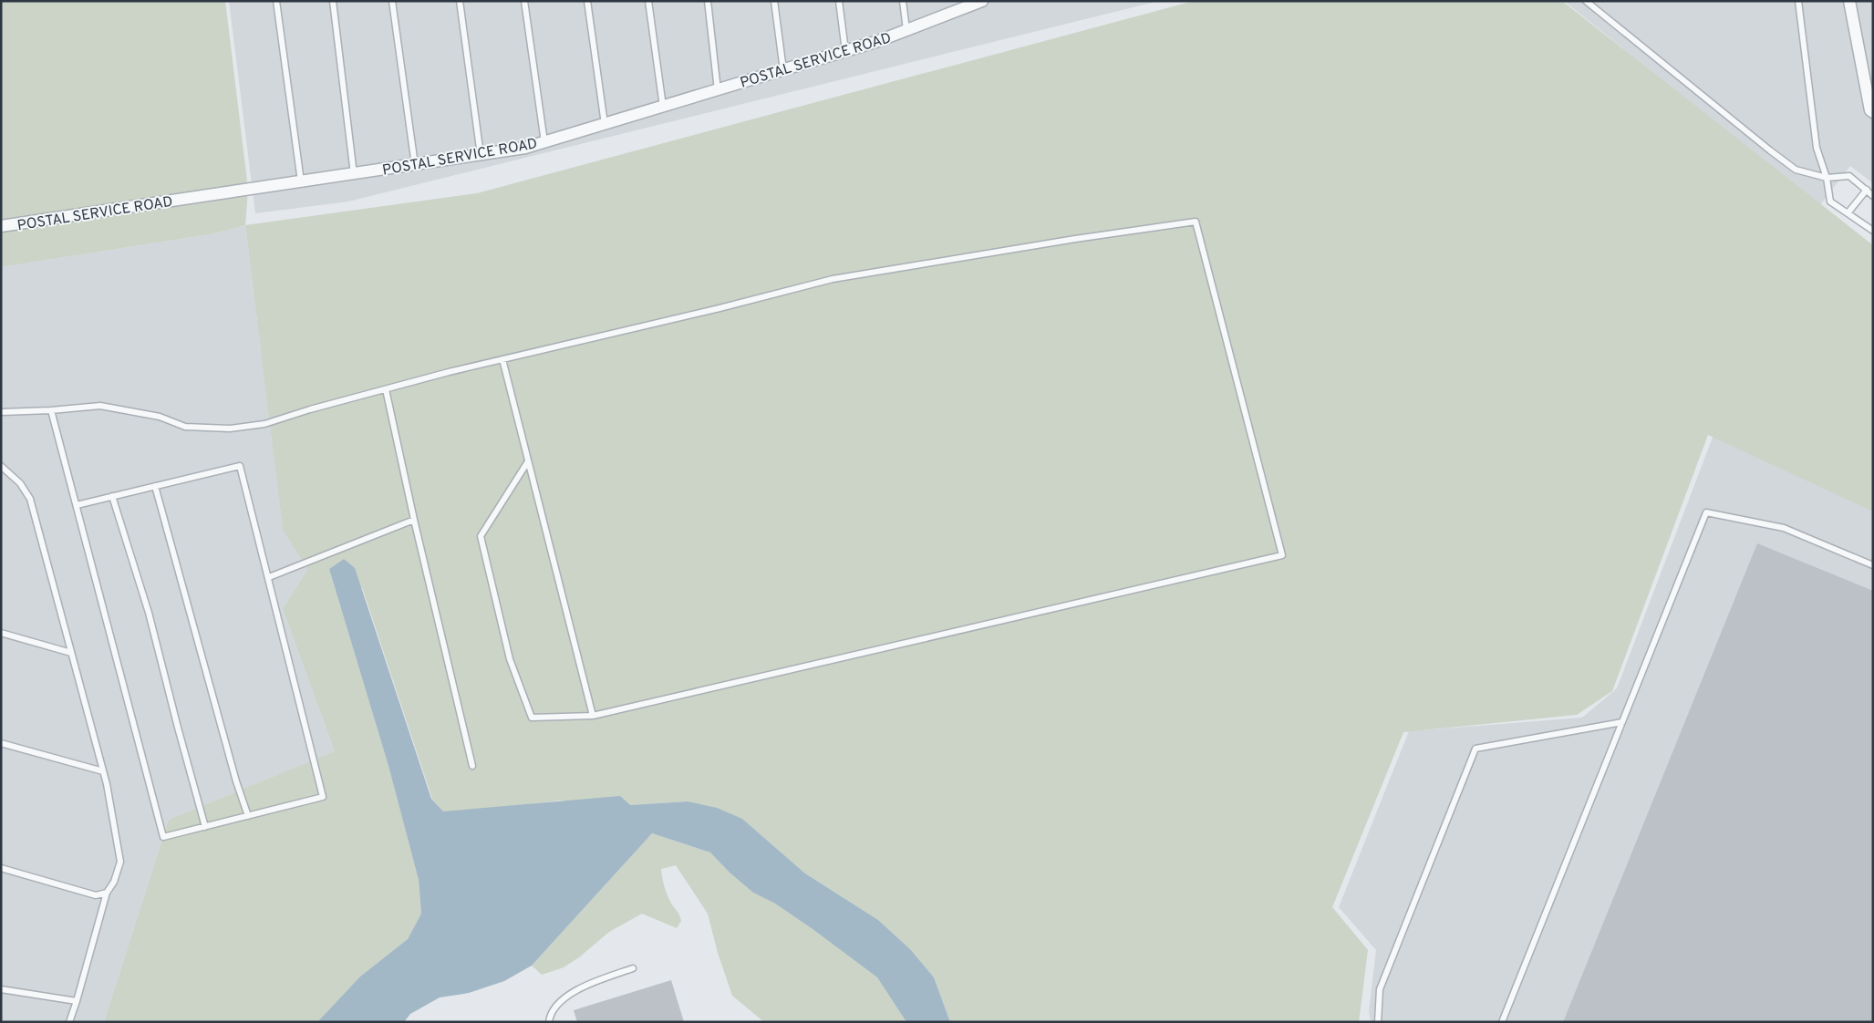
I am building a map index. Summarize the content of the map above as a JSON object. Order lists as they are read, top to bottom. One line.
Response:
{"streets":{"street":["POSTAL SERVICE ROAD"]}}
